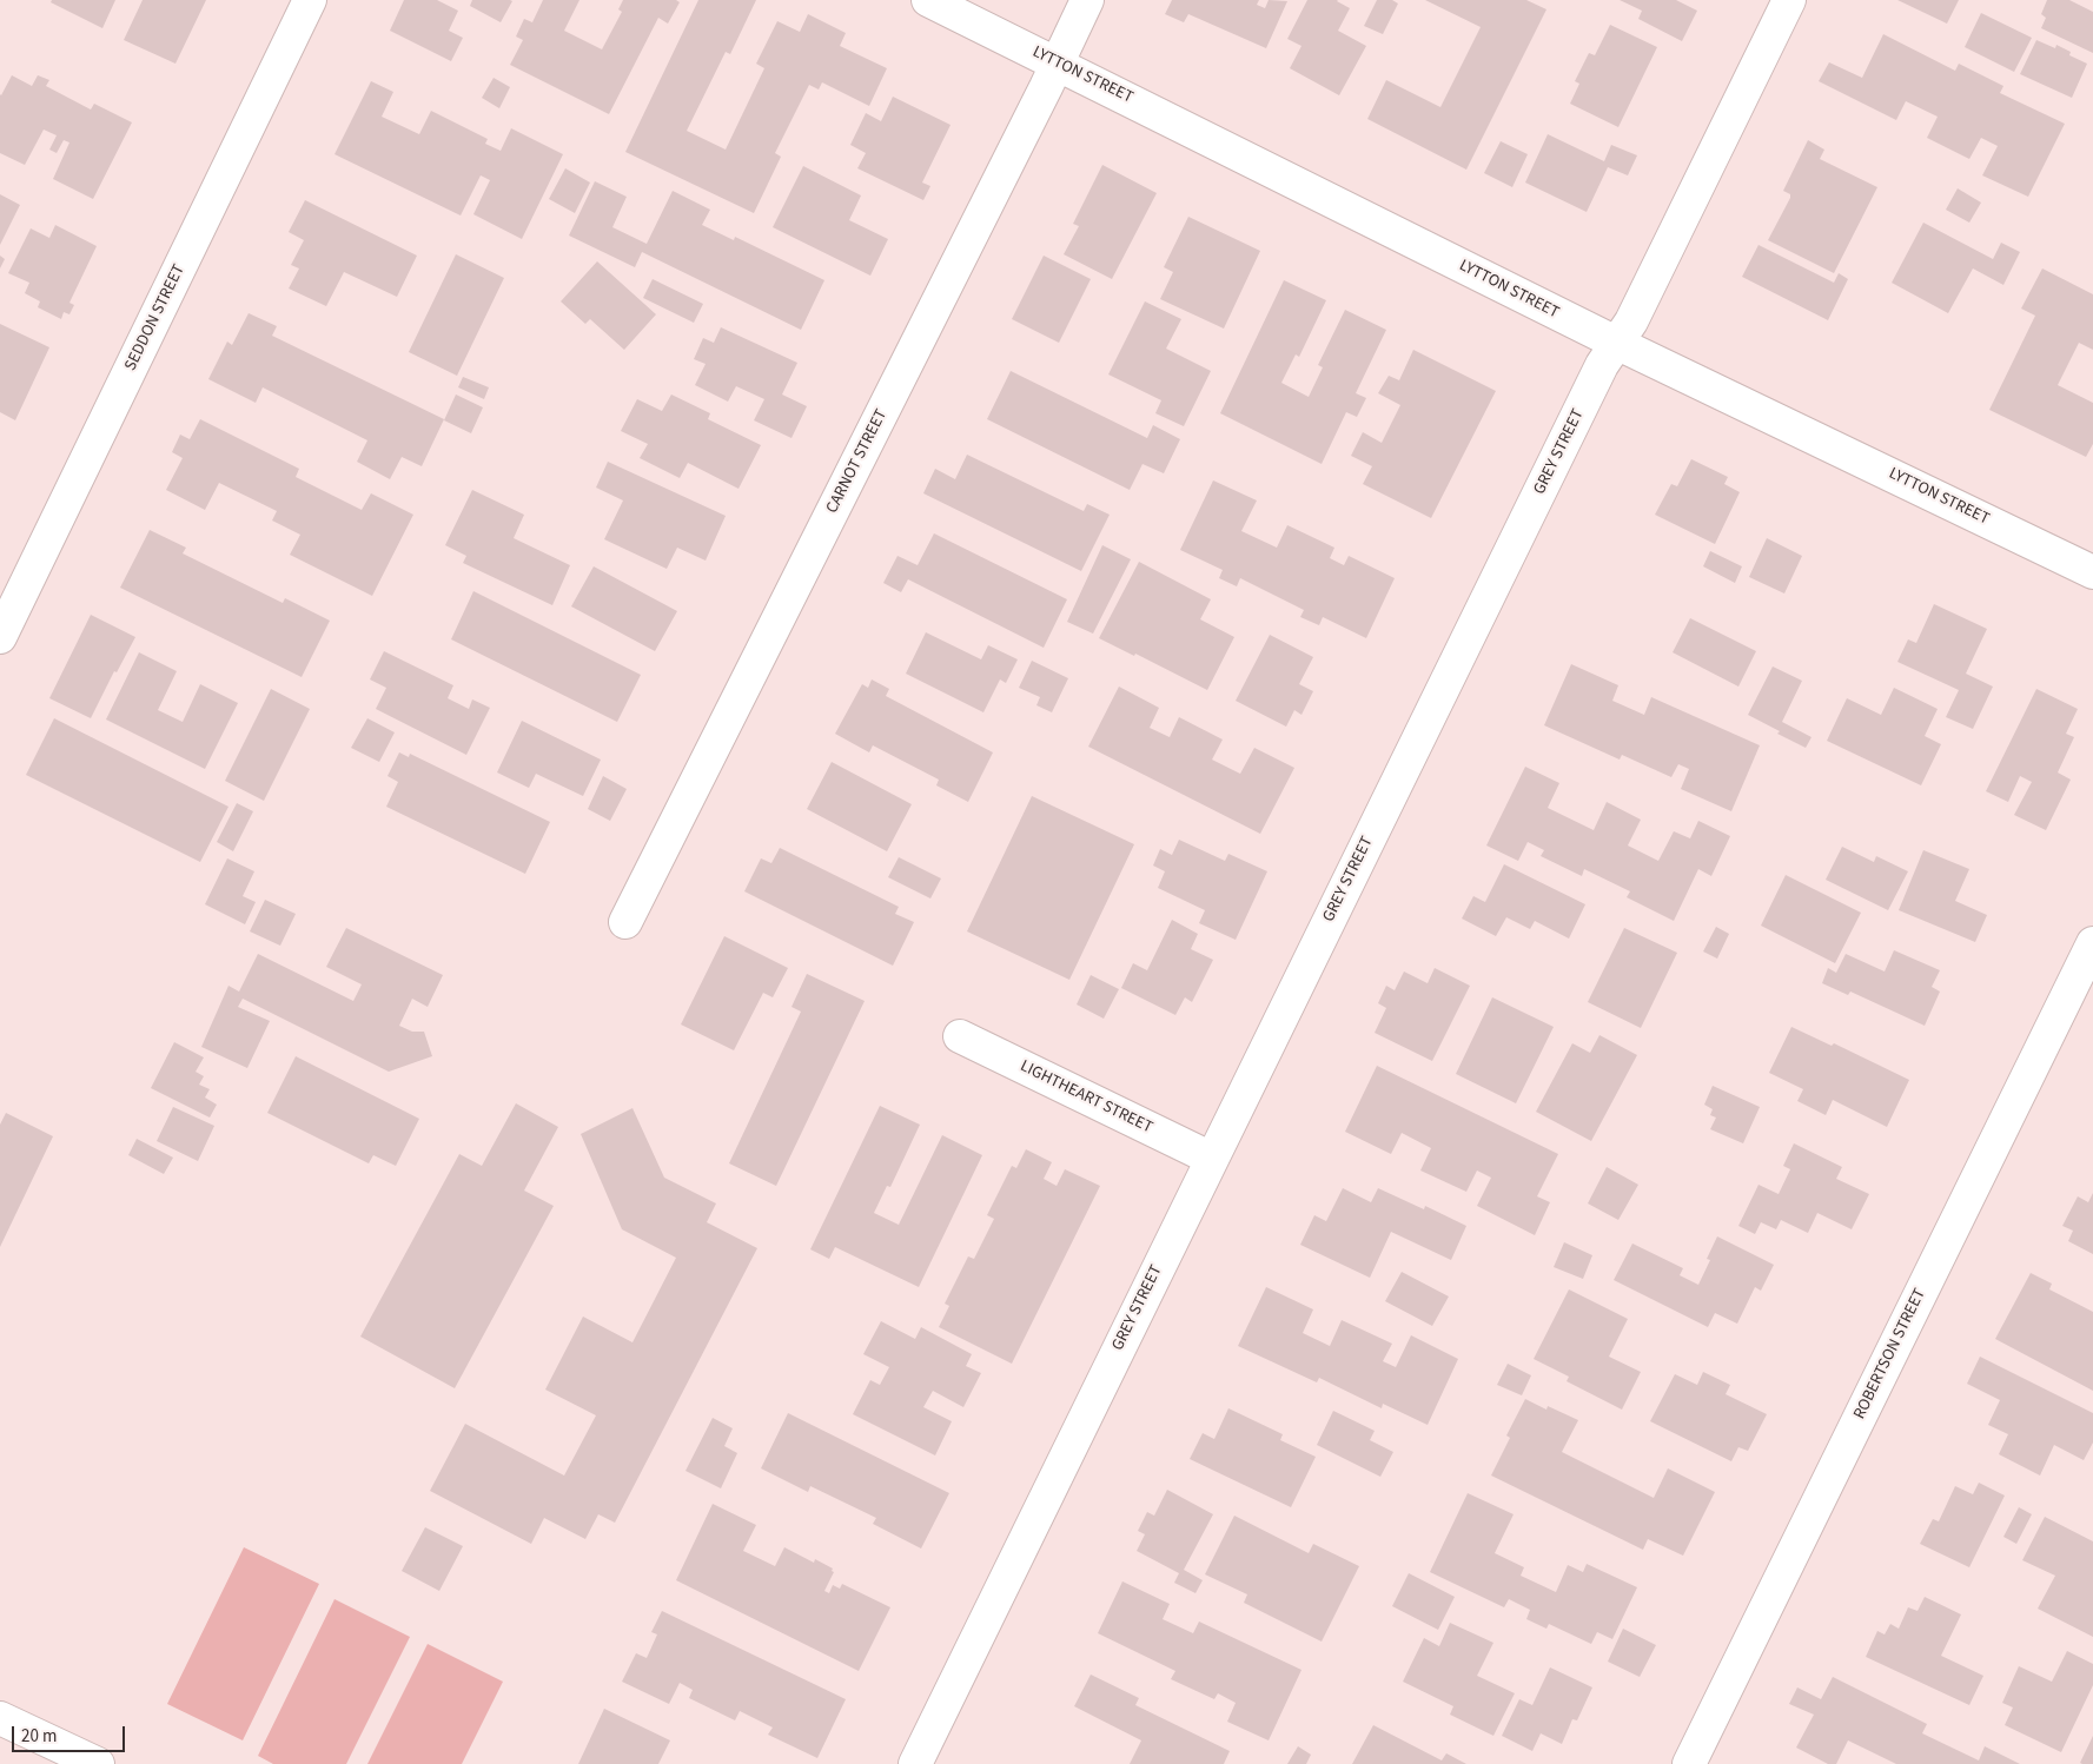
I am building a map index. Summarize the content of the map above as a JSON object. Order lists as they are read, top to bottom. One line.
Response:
{"streets":{"street":["LYTTON STREET","SEDDON STREET","GREY STREET","CARNOT STREET","LIGHTHEART STREET","ROBERTSON STREET"]},"crossings":[["LYTTON STREET","GREY STREET"],["LYTTON STREET","CARNOT STREET"],["GREY STREET","LIGHTHEART STREET"]],"scale_bar":"20 m"}
